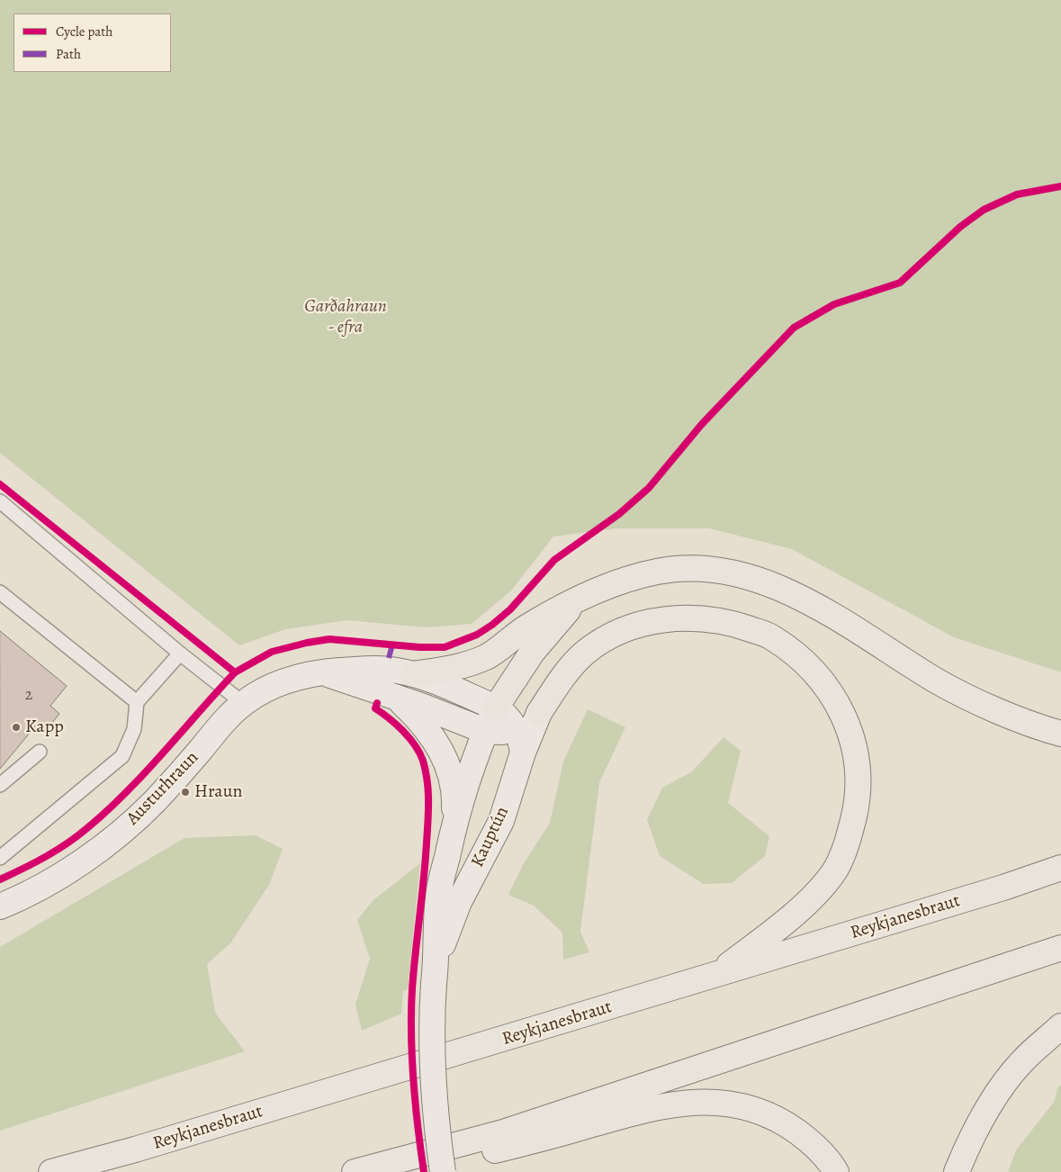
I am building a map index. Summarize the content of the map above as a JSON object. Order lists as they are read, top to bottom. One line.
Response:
{"streets":{"highway":["Reykjanesbraut"],"street":["Austurhraun","Kauptún"]},"crossings":[["Austurhraun","Kauptún"]],"parks":["Garðahraun - efra"],"places":["Kapp","Hraun"],"house_numbers":["2"],"legend":["Cycle path","Path"]}
